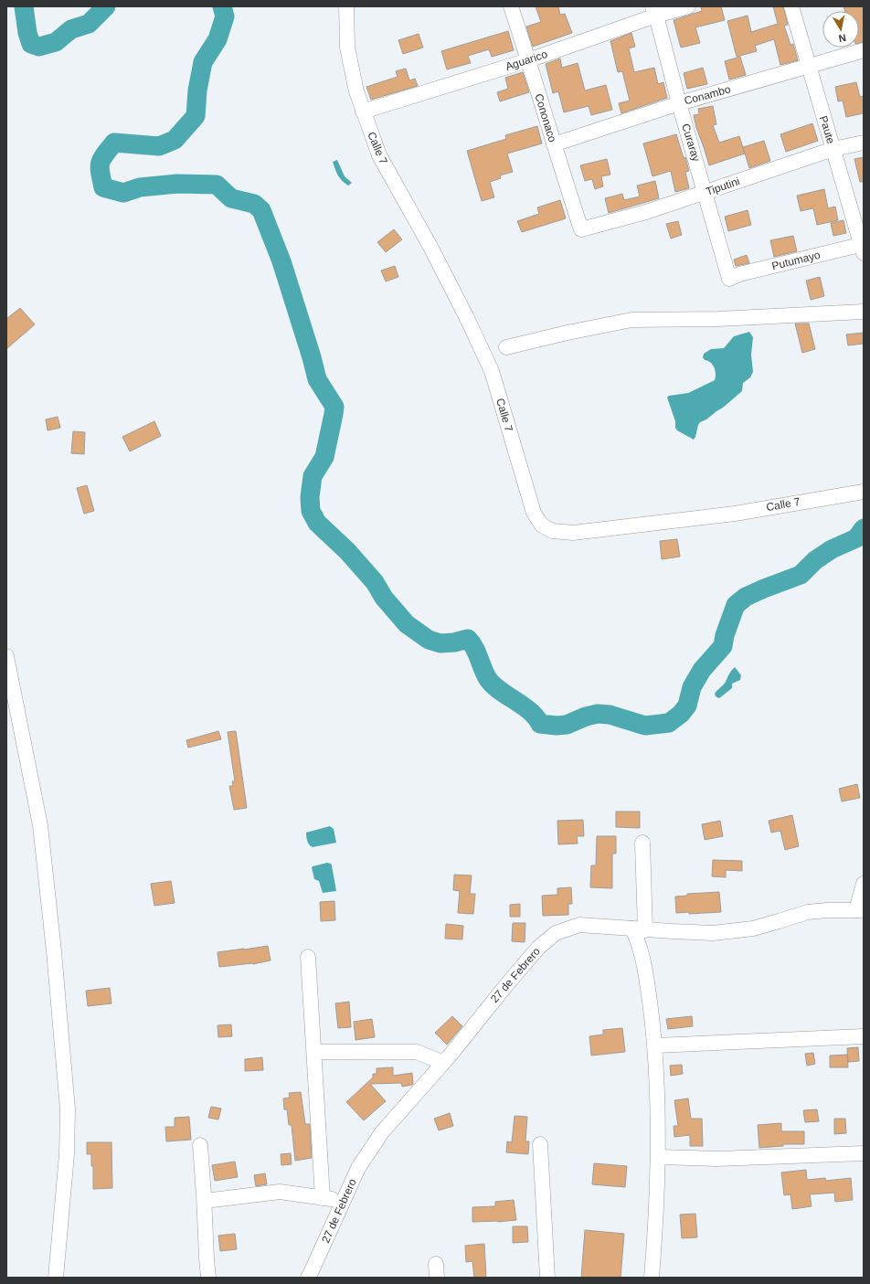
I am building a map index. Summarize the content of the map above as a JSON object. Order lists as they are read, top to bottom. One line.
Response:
{"streets":{"street":["Aguarico","Conambo","Cononaco","Paute","Curaray","Calle 7","Tiputini","Putumayo","27 de Febrero"]},"crossings":[["Aguarico","Cononaco"],["Aguarico","Curaray"],["Aguarico","Calle 7"],["Conambo","Cononaco"],["Conambo","Paute"],["Conambo","Curaray"],["Cononaco","Tiputini"],["Paute","Tiputini"],["Paute","Putumayo"],["Curaray","Tiputini"],["Curaray","Putumayo"]],"north":"bottom"}
